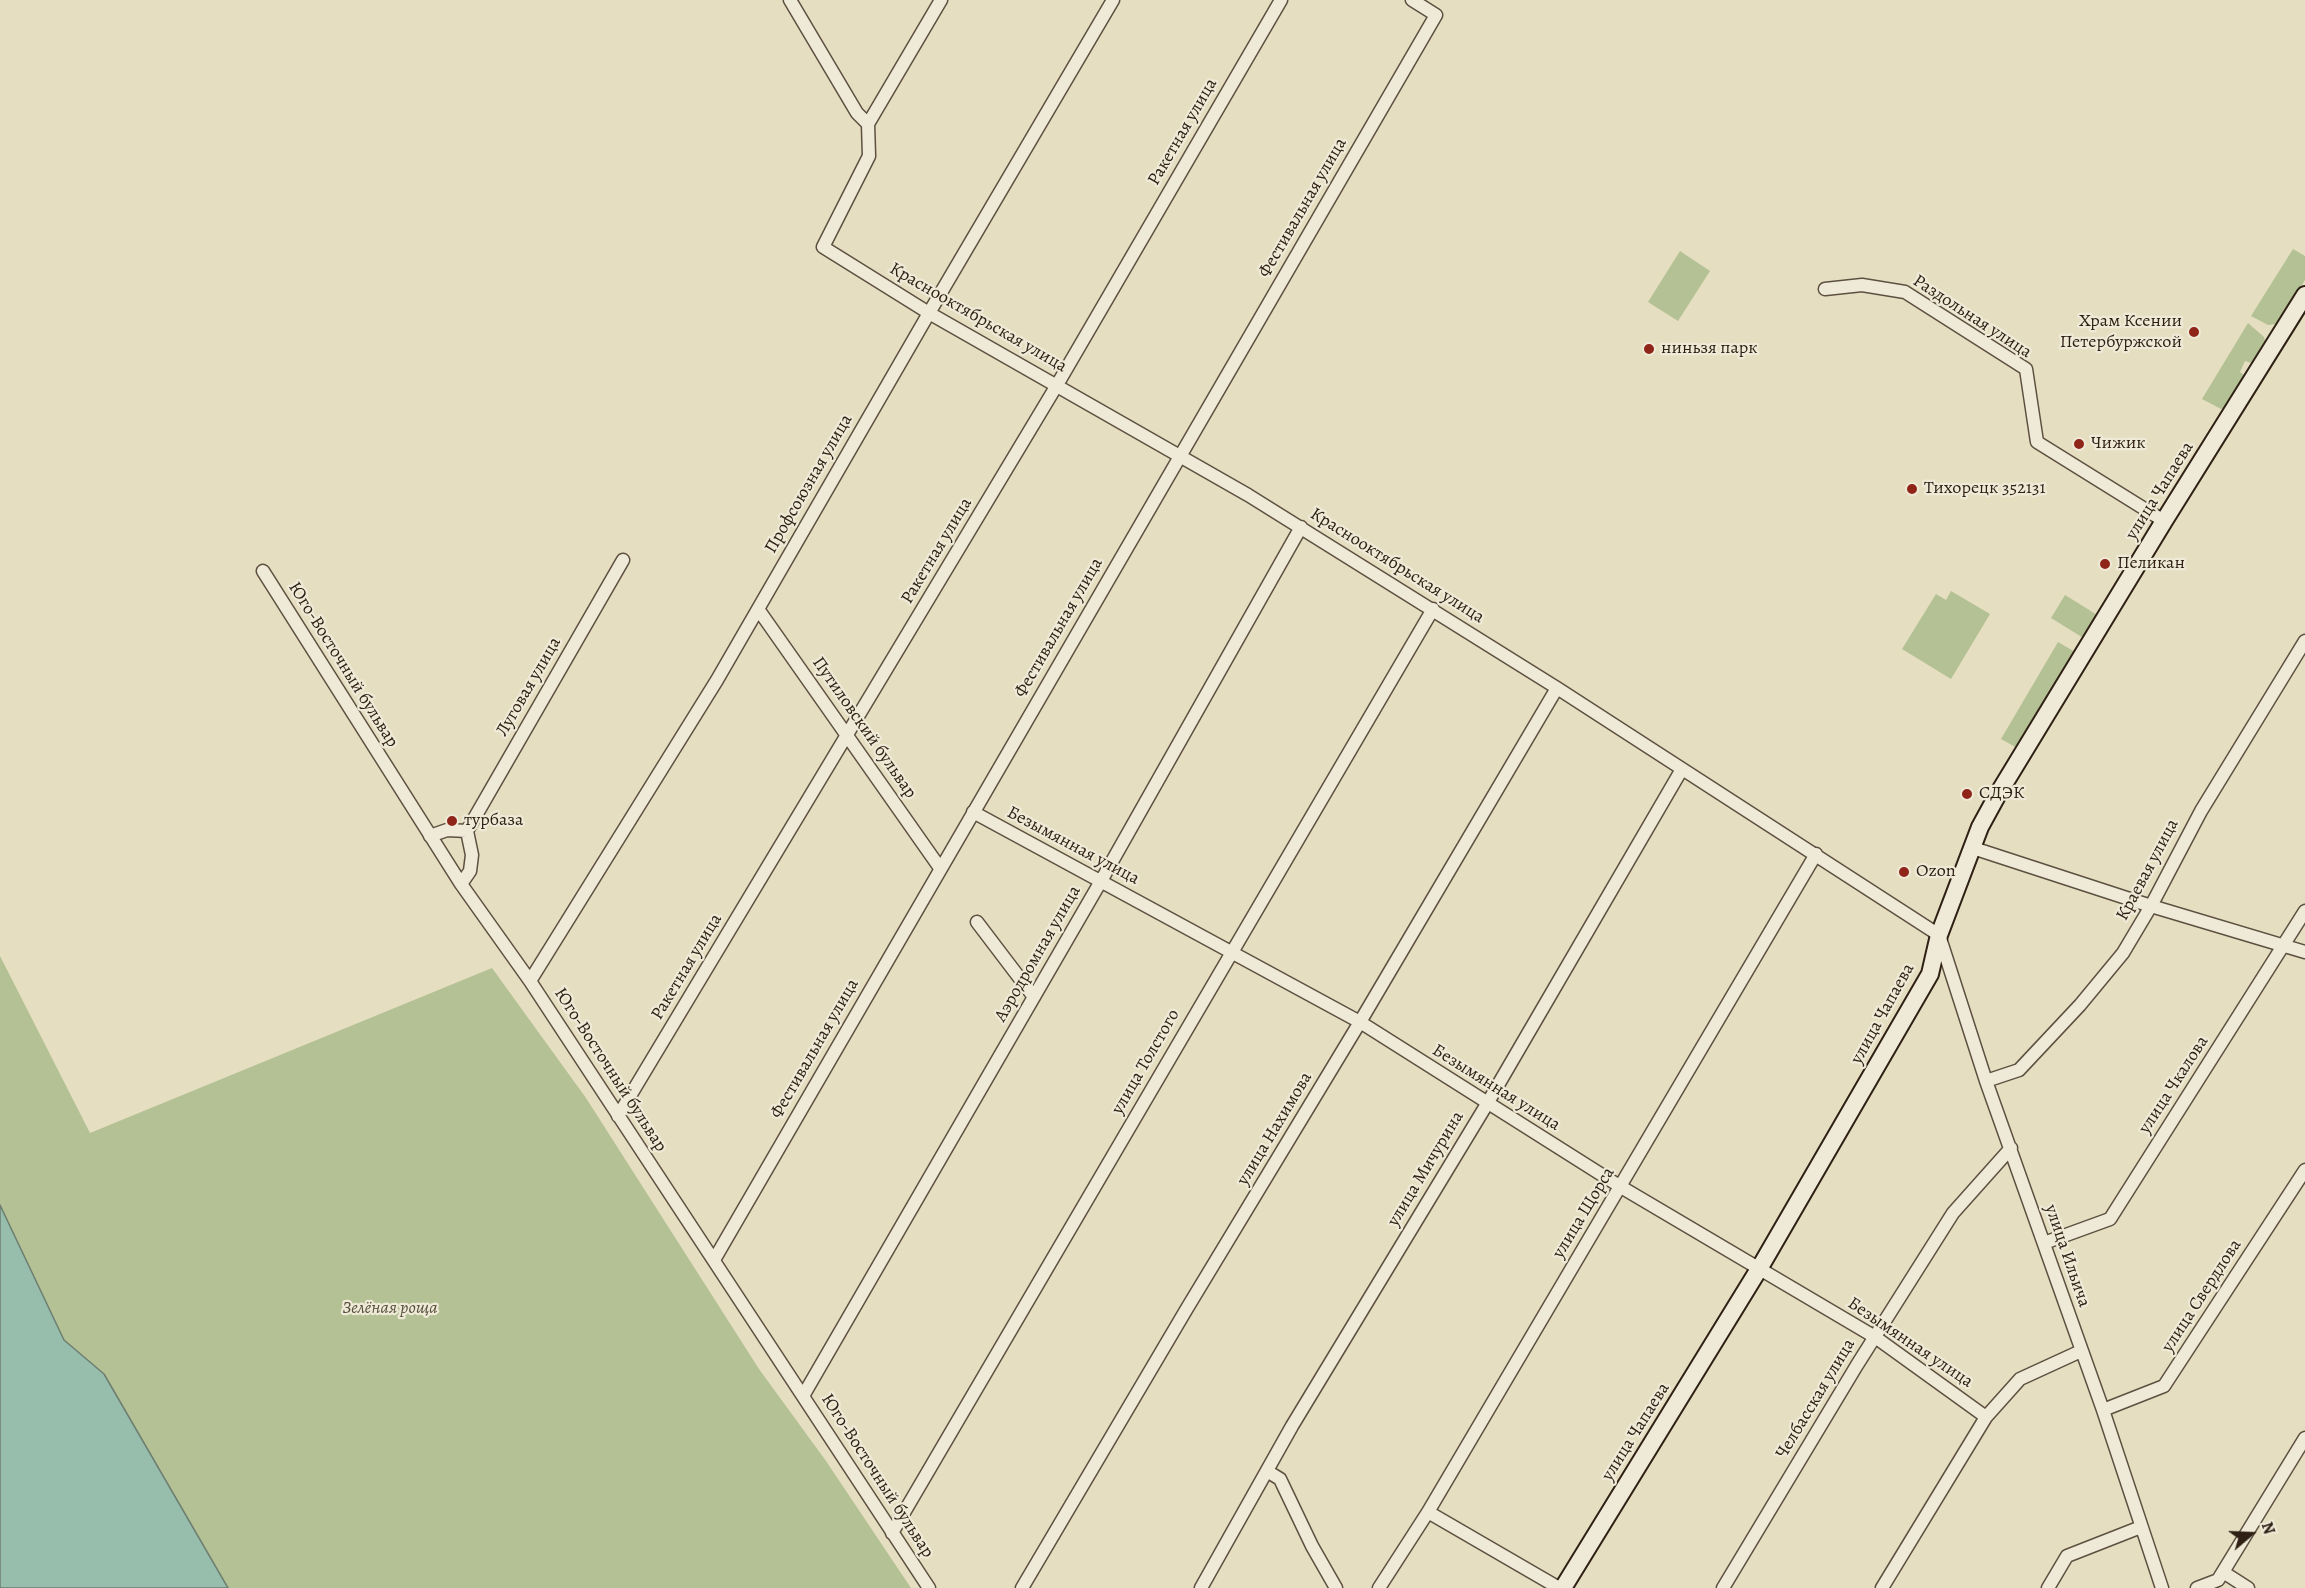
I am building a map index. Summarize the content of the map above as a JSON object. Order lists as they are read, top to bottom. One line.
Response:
{"streets":{"main road":["улица Чапаева"],"street":["Ракетная улица","Фестивальная улица","Раздольная улица","Краснооктябрьская улица","Профсоюзная улица","Юго-Восточный бульвар","Луговая улица","Путиловский бульвар","Безымянная улица","Краевая улица","Аэродромная улица","улица Толстого","улица Чкалова","улица Нахимова","улица Мичурина","улица Щорса","улица Ильича","улица Свердлова","Челбасская улица"]},"crossings":[["Ракетная улица","Краснооктябрьская улица"],["Ракетная улица","Юго-Восточный бульвар"],["Ракетная улица","Путиловский бульвар"],["Фестивальная улица","Краснооктябрьская улица"],["Фестивальная улица","Юго-Восточный бульвар"],["Фестивальная улица","Путиловский бульвар"],["Фестивальная улица","Безымянная улица"],["Раздольная улица","улица Чапаева"],["Краснооктябрьская улица","Профсоюзная улица"],["Краснооктябрьская улица","улица Чапаева"],["Краснооктябрьская улица","Аэродромная улица"],["Краснооктябрьская улица","улица Толстого"],["Краснооктябрьская улица","улица Нахимова"],["Краснооктябрьская улица","улица Мичурина"],["Краснооктябрьская улица","улица Щорса"],["Краснооктябрьская улица","улица Ильича"],["Профсоюзная улица","Юго-Восточный бульвар"],["Профсоюзная улица","Путиловский бульвар"],["улица Чапаева","Безымянная улица"],["улица Чапаева","улица Ильича"],["Юго-Восточный бульвар","Аэродромная улица"],["Юго-Восточный бульвар","улица Толстого"],["Безымянная улица","Аэродромная улица"],["Безымянная улица","улица Толстого"],["Безымянная улица","улица Нахимова"],["Безымянная улица","улица Мичурина"],["Безымянная улица","улица Щорса"],["Безымянная улица","Челбасская улица"],["Краевая улица","улица Ильича"],["улица Чкалова","улица Ильича"],["улица Ильича","улица Свердлова"],["улица Ильича","Челбасская улица"]],"parks":["Зелёная роща"],"places":["Храм Ксении Петербуржской","ниньзя парк","Чижик","Тихорецк 352131","Пеликан","СДЭК","турбаза","Ozon"],"north":"right"}
